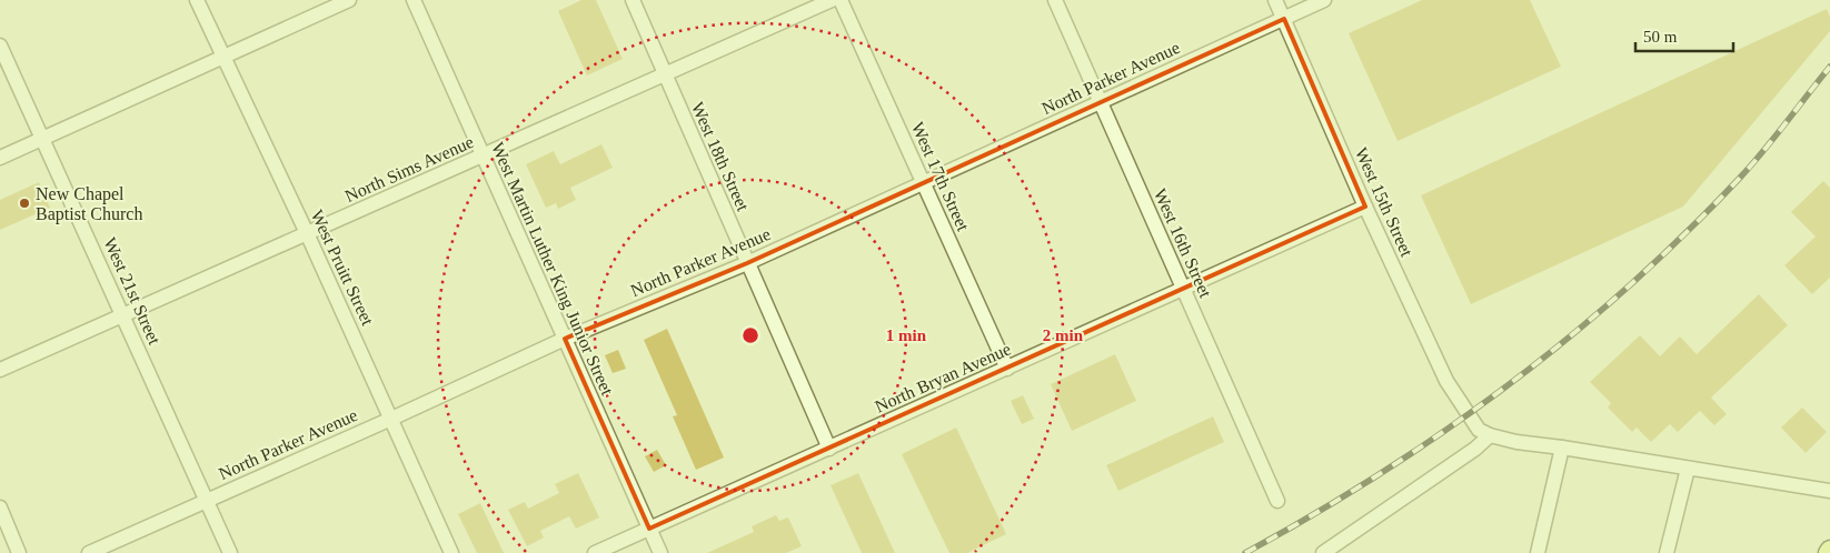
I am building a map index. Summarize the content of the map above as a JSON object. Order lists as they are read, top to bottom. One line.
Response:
{"streets":{"street":["North Parker Avenue","West 18th Street","North Sims Avenue","West 17th Street","West 15th Street","West 16th Street","West Pruitt Street","West Martin Luther King Junior Street","West 21st Street","North Bryan Avenue"]},"crossings":[["North Parker Avenue","West 18th Street"],["North Parker Avenue","West 17th Street"],["North Parker Avenue","West 15th Street"],["North Parker Avenue","West 16th Street"],["North Parker Avenue","West Pruitt Street"],["North Parker Avenue","West Martin Luther King Junior Street"],["North Parker Avenue","West 21st Street"],["West 18th Street","North Sims Avenue"],["West 18th Street","North Bryan Avenue"],["North Sims Avenue","West Pruitt Street"],["North Sims Avenue","West Martin Luther King Junior Street"],["North Sims Avenue","West 21st Street"],["West 17th Street","North Bryan Avenue"],["West 15th Street","North Bryan Avenue"],["West 16th Street","North Bryan Avenue"],["West Martin Luther King Junior Street","North Bryan Avenue"]],"places":["New Chapel Baptist Church"],"scale_bar":"50 m","rings":["1 min","2 min"]}
